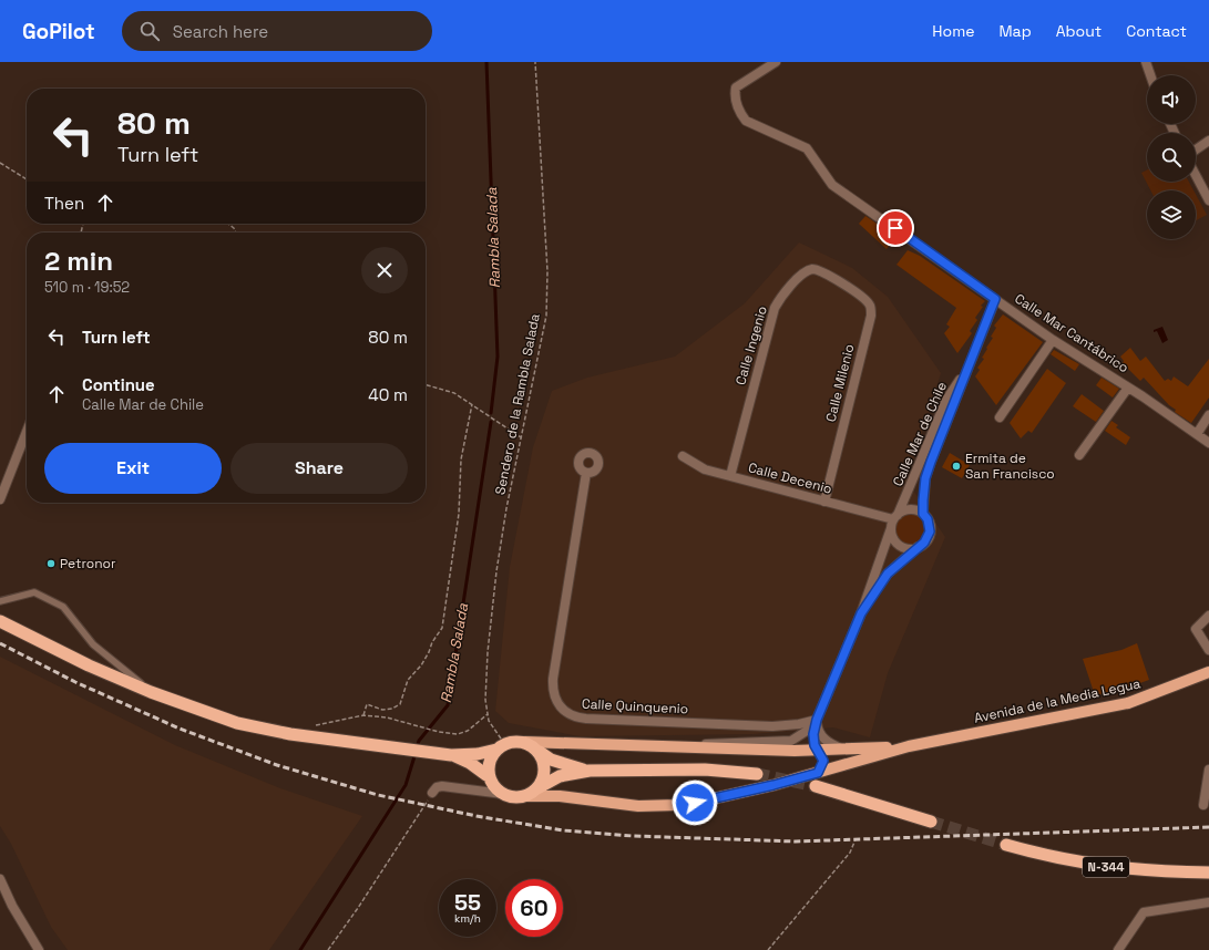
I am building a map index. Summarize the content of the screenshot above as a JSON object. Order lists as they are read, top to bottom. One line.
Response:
{"streets":{"highway":["N-344"],"main road":["Avenida de la Media Legua"],"street":["Calle Mar Cantábrico","Calle Ingenio","Calle Milenio","Calle Mar de Chile","Calle Decenio","Calle Quinquenio"],"path":["Sendero de la Rambla Salada"]},"crossings":[["Calle Mar Cantábrico","Calle Mar de Chile"],["Calle Ingenio","Calle Milenio"],["Calle Ingenio","Calle Decenio"],["Calle Milenio","Calle Decenio"],["Calle Mar de Chile","Calle Decenio"],["Calle Mar de Chile","Calle Quinquenio"]],"water":["Rambla Salada"],"places":["Ermita de San Francisco","Petronor"],"page":{"header":"GoPilot","search":"Search here","nav":["Home","Map","About","Contact"],"turn":["80 m","Turn left"],"then":"Then","heading":["2 min","510 m · 19:52"],"list":[{"name":"Turn left","value":"80 m"},{"name":"Continue","note":"Calle Mar de Chile","value":"40 m"}],"buttons":["Exit","Share"],"speed":"55 km/h","limit":"60"}}
